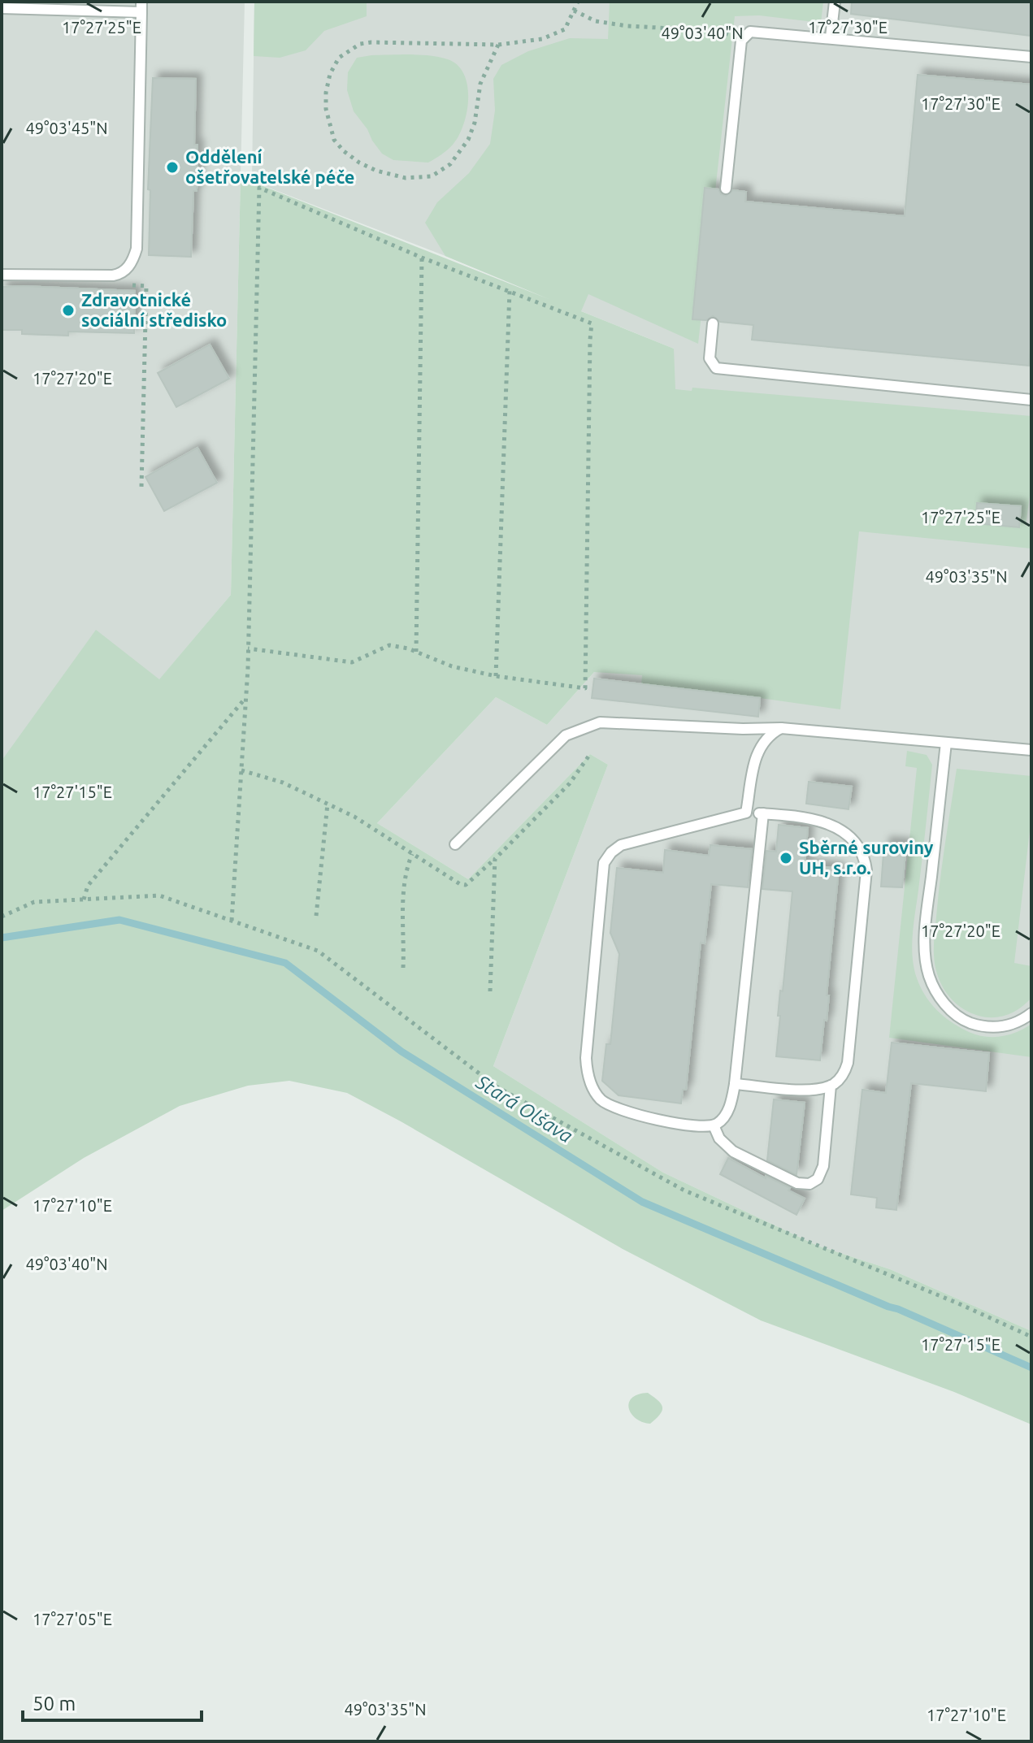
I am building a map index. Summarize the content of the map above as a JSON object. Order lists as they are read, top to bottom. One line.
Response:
{"water":["Stará Olšava"],"places":["Oddělení ošetřovatelské péče","Zdravotnické sociální středisko","Sběrné suroviny UH, s.r.o."],"scale_bar":"50 m","coordinates":["17°27'25\"E","17°27'30\"E","49°03'40\"N","49°03'45\"N","17°27'20\"E","49°03'35\"N","17°27'15\"E","17°27'10\"E","17°27'05\"E"]}
